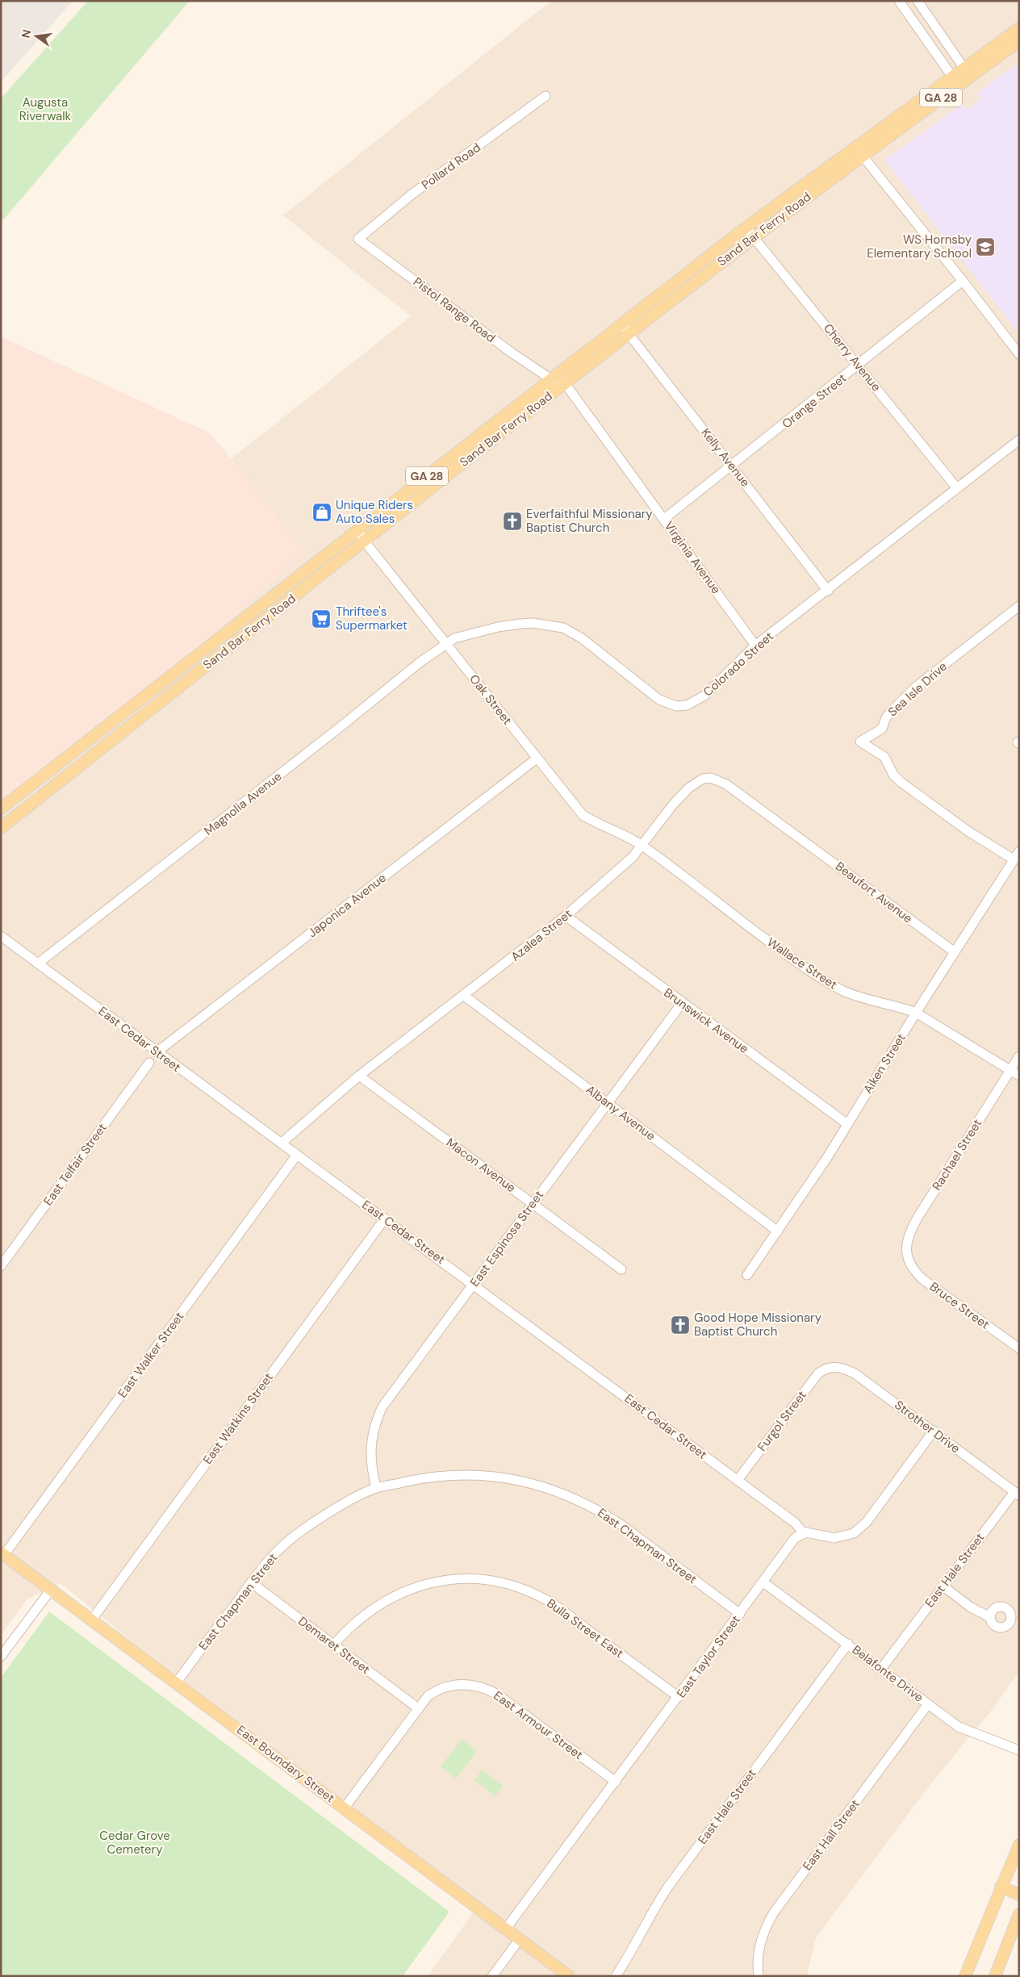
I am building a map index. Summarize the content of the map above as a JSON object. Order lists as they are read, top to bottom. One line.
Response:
{"streets":{"main road":["GA 28","Sand Bar Ferry Road","East Boundary Street"],"street":["Pollard Road","Pistol Range Road","Cherry Avenue","Orange Street","Kelly Avenue","Virginia Avenue","Colorado Street","Sea Isle Drive","Oak Street","Magnolia Avenue","Beaufort Avenue","Japonica Avenue","Azalea Street","Wallace Street","Brunswick Avenue","East Cedar Street","Aiken Street","Albany Avenue","Rachael Street","East Telfair Street","Macon Avenue","East Espinosa Street","Bruce Street","East Walker Street","East Watkins Street","Furgol Street","Strother Drive","East Chapman Street","East Hale Street","Bulla Street East","Demaret Street","East Taylor Street","Belafonte Drive","East Armour Street","East Hall Street"]},"crossings":[["Pollard Road","Pistol Range Road"],["Sand Bar Ferry Road","Pistol Range Road"],["Sand Bar Ferry Road","Cherry Avenue"],["Sand Bar Ferry Road","Kelly Avenue"],["Sand Bar Ferry Road","Virginia Avenue"],["Sand Bar Ferry Road","Oak Street"],["Cherry Avenue","Orange Street"],["Cherry Avenue","Colorado Street"],["Orange Street","Kelly Avenue"],["Orange Street","Virginia Avenue"],["Kelly Avenue","Colorado Street"],["Virginia Avenue","Colorado Street"],["Colorado Street","Oak Street"],["Colorado Street","Magnolia Avenue"],["Sea Isle Drive","Aiken Street"],["Oak Street","Magnolia Avenue"],["Oak Street","Japonica Avenue"],["Oak Street","Azalea Street"],["Oak Street","Wallace Street"],["Magnolia Avenue","East Cedar Street"],["Beaufort Avenue","Azalea Street"],["Beaufort Avenue","Aiken Street"],["Japonica Avenue","East Cedar Street"],["Azalea Street","Wallace Street"],["Azalea Street","Brunswick Avenue"],["Azalea Street","East Cedar Street"],["Azalea Street","Albany Avenue"],["Azalea Street","Macon Avenue"],["Wallace Street","Aiken Street"],["Wallace Street","Rachael Street"],["Brunswick Avenue","Aiken Street"],["Brunswick Avenue","East Espinosa Street"],["East Cedar Street","East Espinosa Street"],["East Cedar Street","East Walker Street"],["East Cedar Street","East Watkins Street"],["East Cedar Street","Furgol Street"],["East Cedar Street","East Taylor Street"],["Aiken Street","Albany Avenue"],["Albany Avenue","East Espinosa Street"],["Rachael Street","Bruce Street"],["Macon Avenue","East Espinosa Street"],["East Espinosa Street","East Chapman Street"],["East Walker Street","East Boundary Street"],["East Watkins Street","East Boundary Street"],["Furgol Street","Strother Drive"],["Strother Drive","East Hale Street"],["East Chapman Street","Demaret Street"],["East Chapman Street","East Taylor Street"],["East Chapman Street","East Boundary Street"],["East Hale Street","Belafonte Drive"],["Bulla Street East","Demaret Street"],["Bulla Street East","East Taylor Street"],["Demaret Street","East Armour Street"],["East Taylor Street","Belafonte Drive"],["East Taylor Street","East Armour Street"],["East Taylor Street","East Boundary Street"],["Belafonte Drive","East Hall Street"],["East Armour Street","East Boundary Street"]],"parks":["Augusta Riverwalk","Cedar Grove Cemetery"],"places":{"school or university":["WS Hornsby Elementary School"],"shop":["Unique Riders Auto Sales"],"church":["Everfaithful Missionary Baptist Church","Good Hope Missionary Baptist Church"],"supermarket":["Thriftee's Supermarket"]},"north":"left"}
